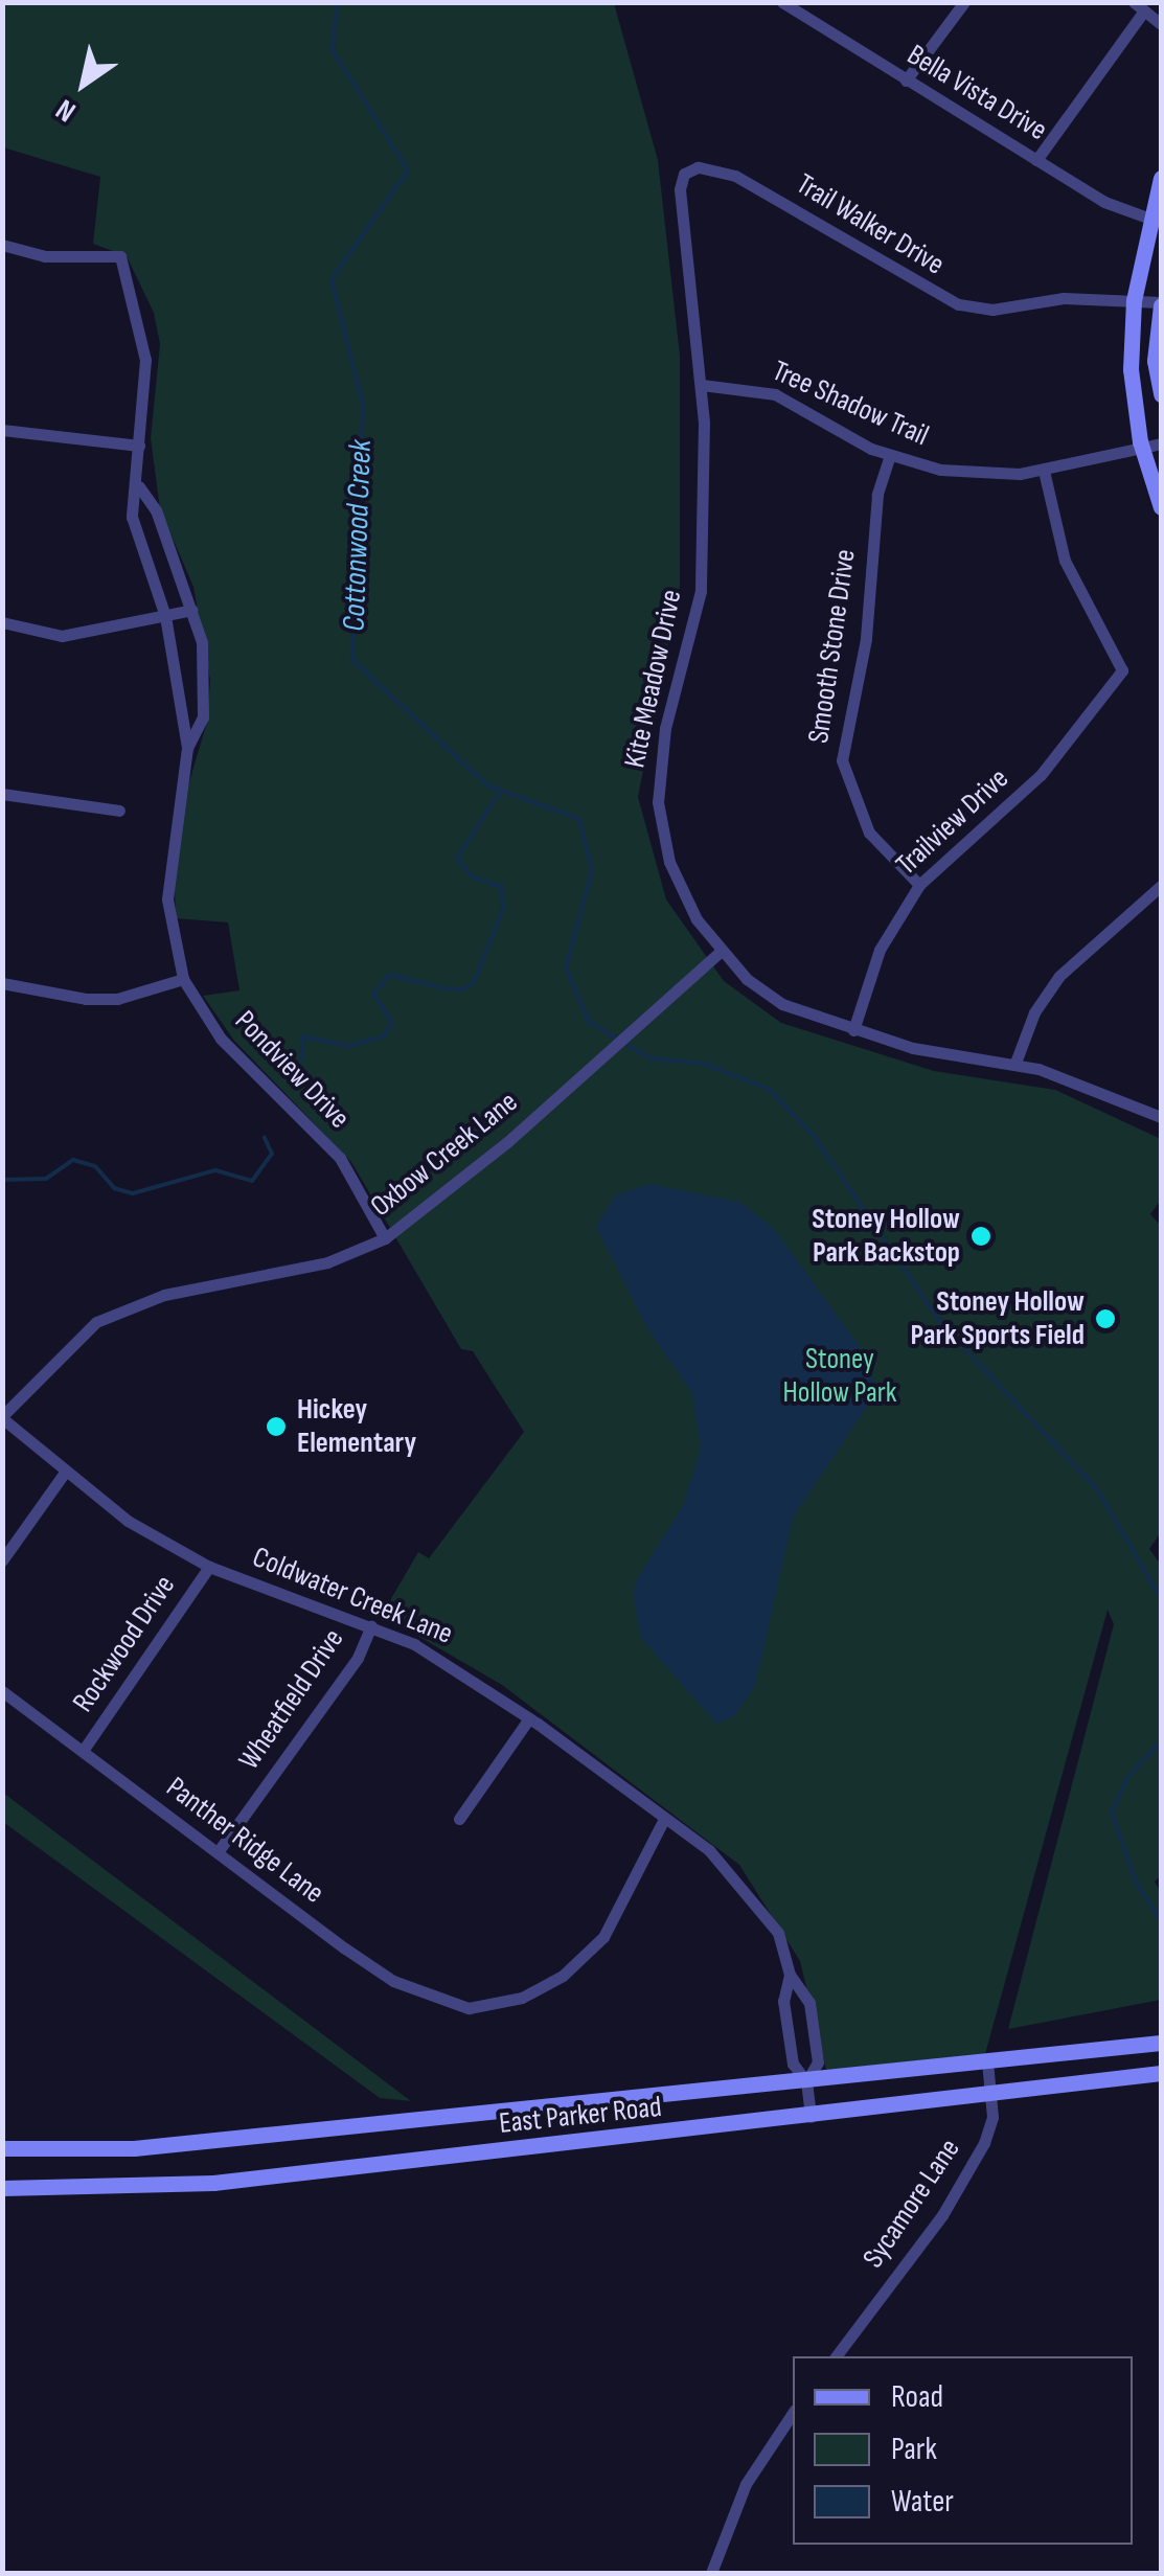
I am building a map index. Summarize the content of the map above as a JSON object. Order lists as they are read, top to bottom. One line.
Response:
{"streets":{"main road":["East Parker Road"],"street":["Bella Vista Drive","Trail Walker Drive","Tree Shadow Trail","Smooth Stone Drive","Kite Meadow Drive","Trailview Drive","Pondview Drive","Oxbow Creek Lane","Coldwater Creek Lane","Rockwood Drive","Wheatfield Drive","Panther Ridge Lane","Sycamore Lane"]},"crossings":[["Trail Walker Drive","Kite Meadow Drive"],["Tree Shadow Trail","Smooth Stone Drive"],["Tree Shadow Trail","Kite Meadow Drive"],["Tree Shadow Trail","Trailview Drive"],["Smooth Stone Drive","Trailview Drive"],["Kite Meadow Drive","Trailview Drive"],["Kite Meadow Drive","Oxbow Creek Lane"],["Pondview Drive","Oxbow Creek Lane"],["Oxbow Creek Lane","Coldwater Creek Lane"],["Coldwater Creek Lane","Rockwood Drive"],["Coldwater Creek Lane","Wheatfield Drive"],["Coldwater Creek Lane","Panther Ridge Lane"],["Coldwater Creek Lane","East Parker Road"],["Rockwood Drive","Panther Ridge Lane"],["Wheatfield Drive","Panther Ridge Lane"],["East Parker Road","Sycamore Lane"]],"water":["Cottonwood Creek"],"parks":["Stoney Hollow Park"],"places":["Stoney Hollow Park Backstop","Stoney Hollow Park Sports Field","Hickey Elementary"],"legend":["Road","Park","Water"],"north":"bottom left"}
